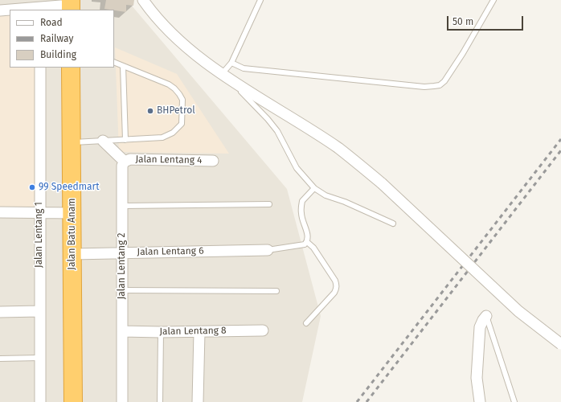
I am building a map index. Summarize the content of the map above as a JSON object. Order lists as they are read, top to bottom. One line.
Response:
{"streets":{"highway":["Jalan Batu Anam"],"street":["Jalan Lentang 4","Jalan Lentang 1","Jalan Lentang 6","Jalan Lentang 2","Jalan Lentang 8"]},"crossings":[["Jalan Lentang 4","Jalan Lentang 2"],["Jalan Batu Anam","Jalan Lentang 6"],["Jalan Lentang 6","Jalan Lentang 2"],["Jalan Lentang 2","Jalan Lentang 8"]],"places":["BHPetrol","99 Speedmart"],"legend":["Road","Railway","Building"],"scale_bar":"50 m"}
